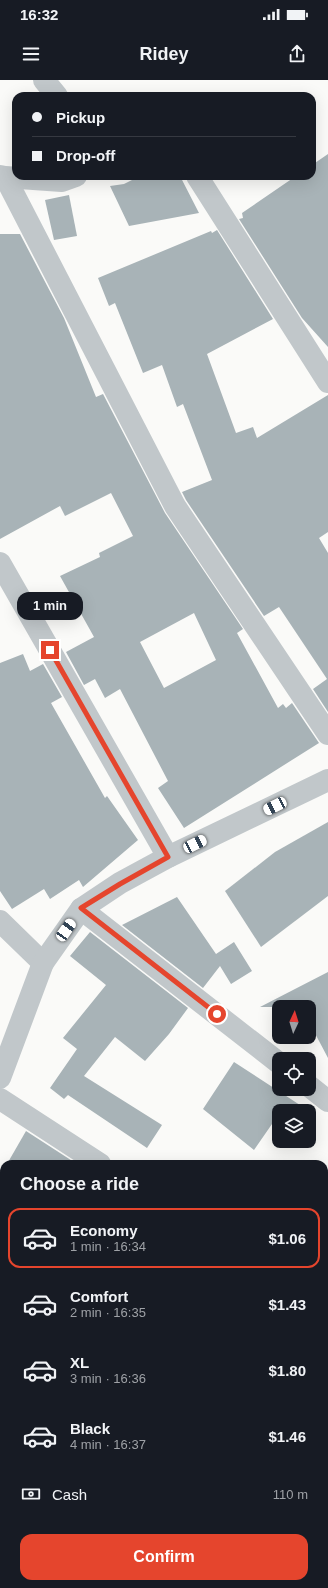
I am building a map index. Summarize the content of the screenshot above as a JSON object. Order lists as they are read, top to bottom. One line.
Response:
{"north":"top","page":{"status":"16:32","header":"Ridey","banner":["Pickup","Drop-off"],"bubble":"1 min","heading":"Choose a ride","list":[{"name":"Economy","note":"1 min · 16:34","value":"$1.06"},{"name":"Comfort","note":"2 min · 16:35","value":"$1.43"},{"name":"XL","note":"3 min · 16:36","value":"$1.80"},{"name":"Black","note":"4 min · 16:37","value":"$1.46"}],"pay":["Cash","110 m"],"buttons":"Confirm"}}
